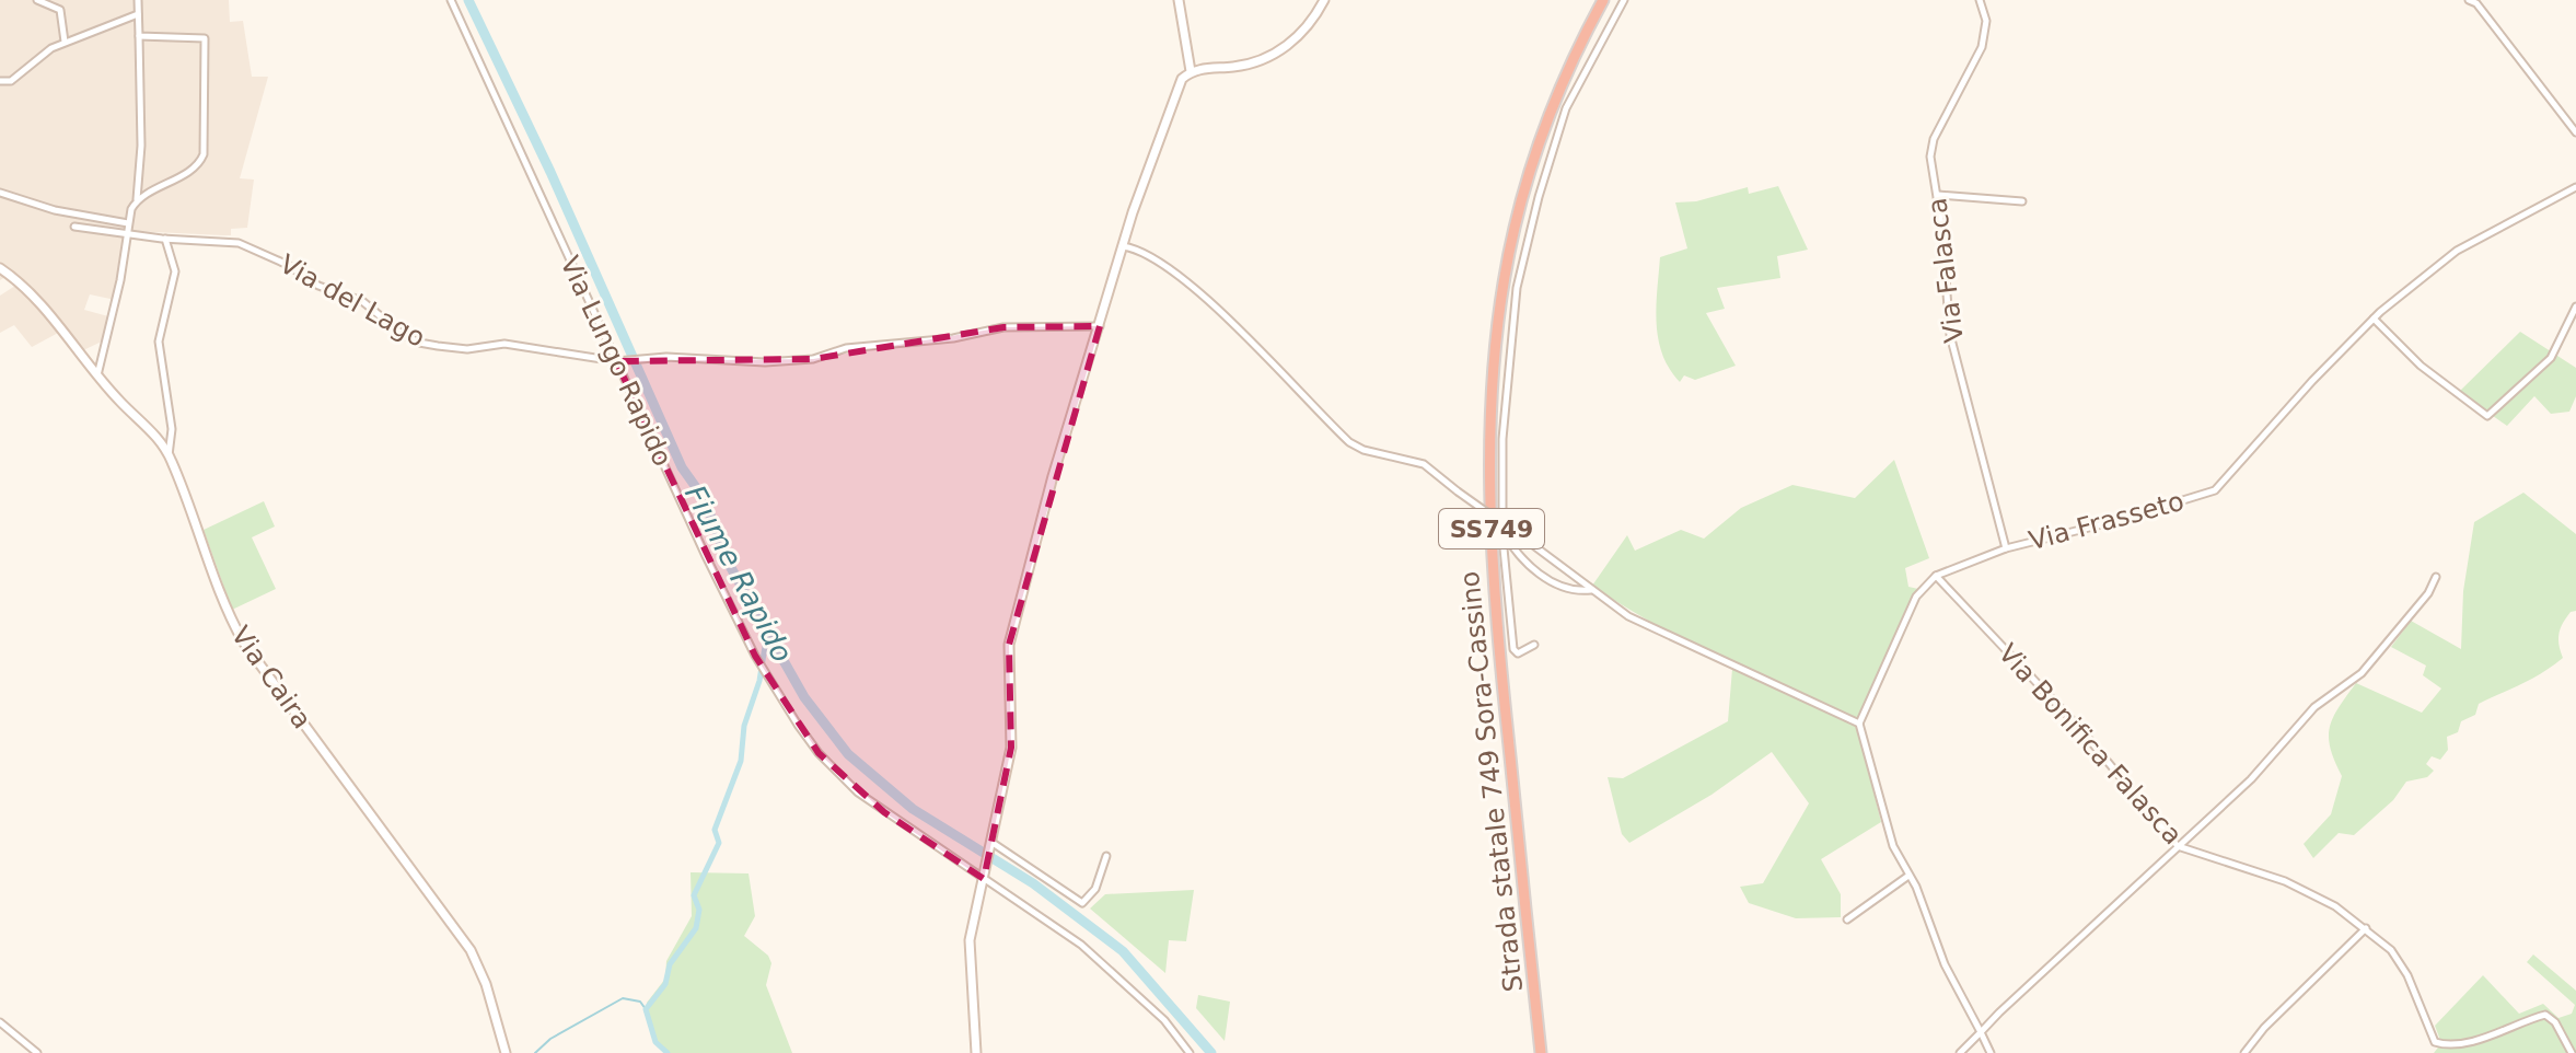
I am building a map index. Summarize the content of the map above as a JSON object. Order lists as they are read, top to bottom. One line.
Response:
{"streets":{"highway":["SS749","Strada statale 749 Sora-Cassino"],"street":["Via Falasca","Via del Lago","Via Lungo Rapido","Via Frasseto","Via Caira","Via Bonifica Falasca"]},"crossings":[["Via Falasca","Via Frasseto"],["Via del Lago","Via Lungo Rapido"],["Via Frasseto","Via Bonifica Falasca"]],"water":["Fiume Rapido"]}
